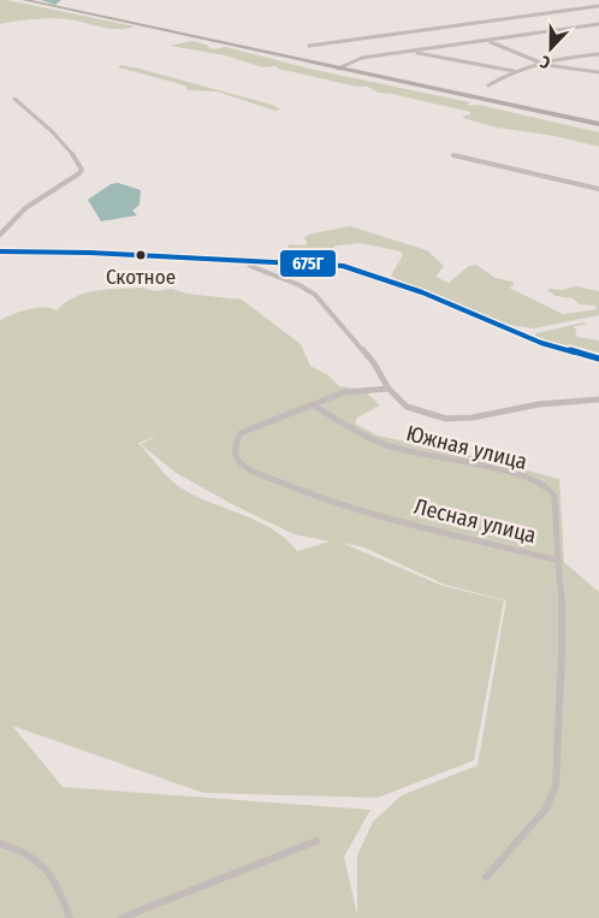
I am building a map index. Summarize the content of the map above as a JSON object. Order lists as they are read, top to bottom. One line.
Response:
{"streets":{"street":["Южная улица","Лесная улица"]},"crossings":[["Южная улица","Лесная улица"]],"places":["Скотное"],"lines":["transit line 675Г"],"north":"bottom"}
